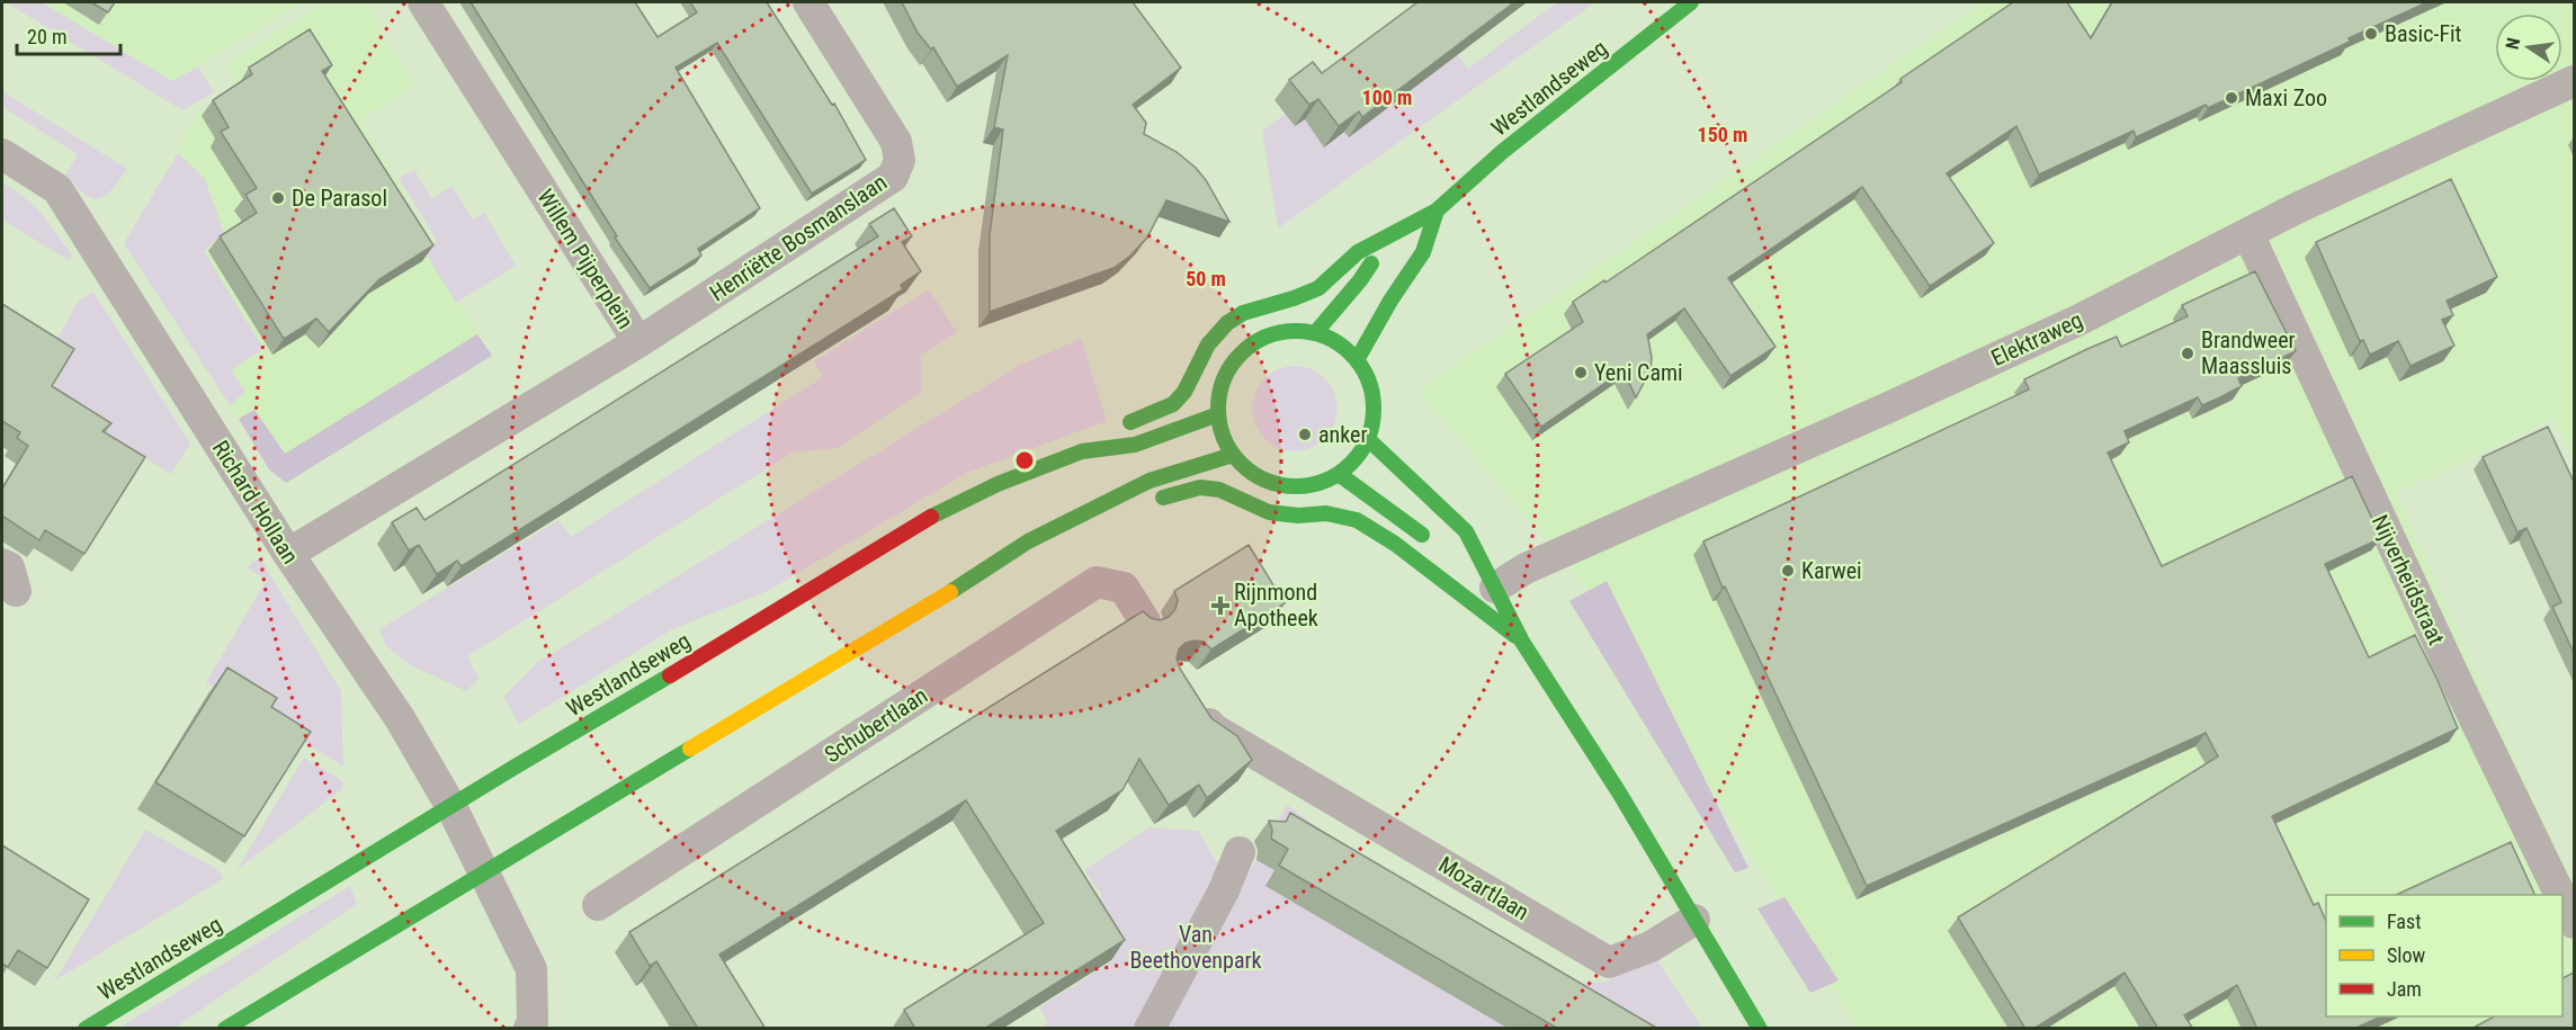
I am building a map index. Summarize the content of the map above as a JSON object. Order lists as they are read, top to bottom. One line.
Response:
{"streets":{"main road":["Westlandseweg"],"street":["Henriëtte Bosmanslaan","Willem Pijperplein","Elektraweg","Richard Hollaan","Nijverheidstraat","Schubertlaan","Mozartlaan"]},"crossings":[["Westlandseweg","Richard Hollaan"],["Henriëtte Bosmanslaan","Willem Pijperplein"],["Willem Pijperplein","Richard Hollaan"],["Elektraweg","Nijverheidstraat"]],"parks":["Van Beethovenpark"],"places":{"other":["Basic-Fit","Maxi Zoo","De Parasol","Brandweer Maassluis","Yeni Cami","anker","Karwei"],"health":["Rijnmond Apotheek"]},"legend":["Fast","Slow","Jam"],"scale_bar":"20 m","north":"left","rings":["100 m","150 m","50 m"]}
